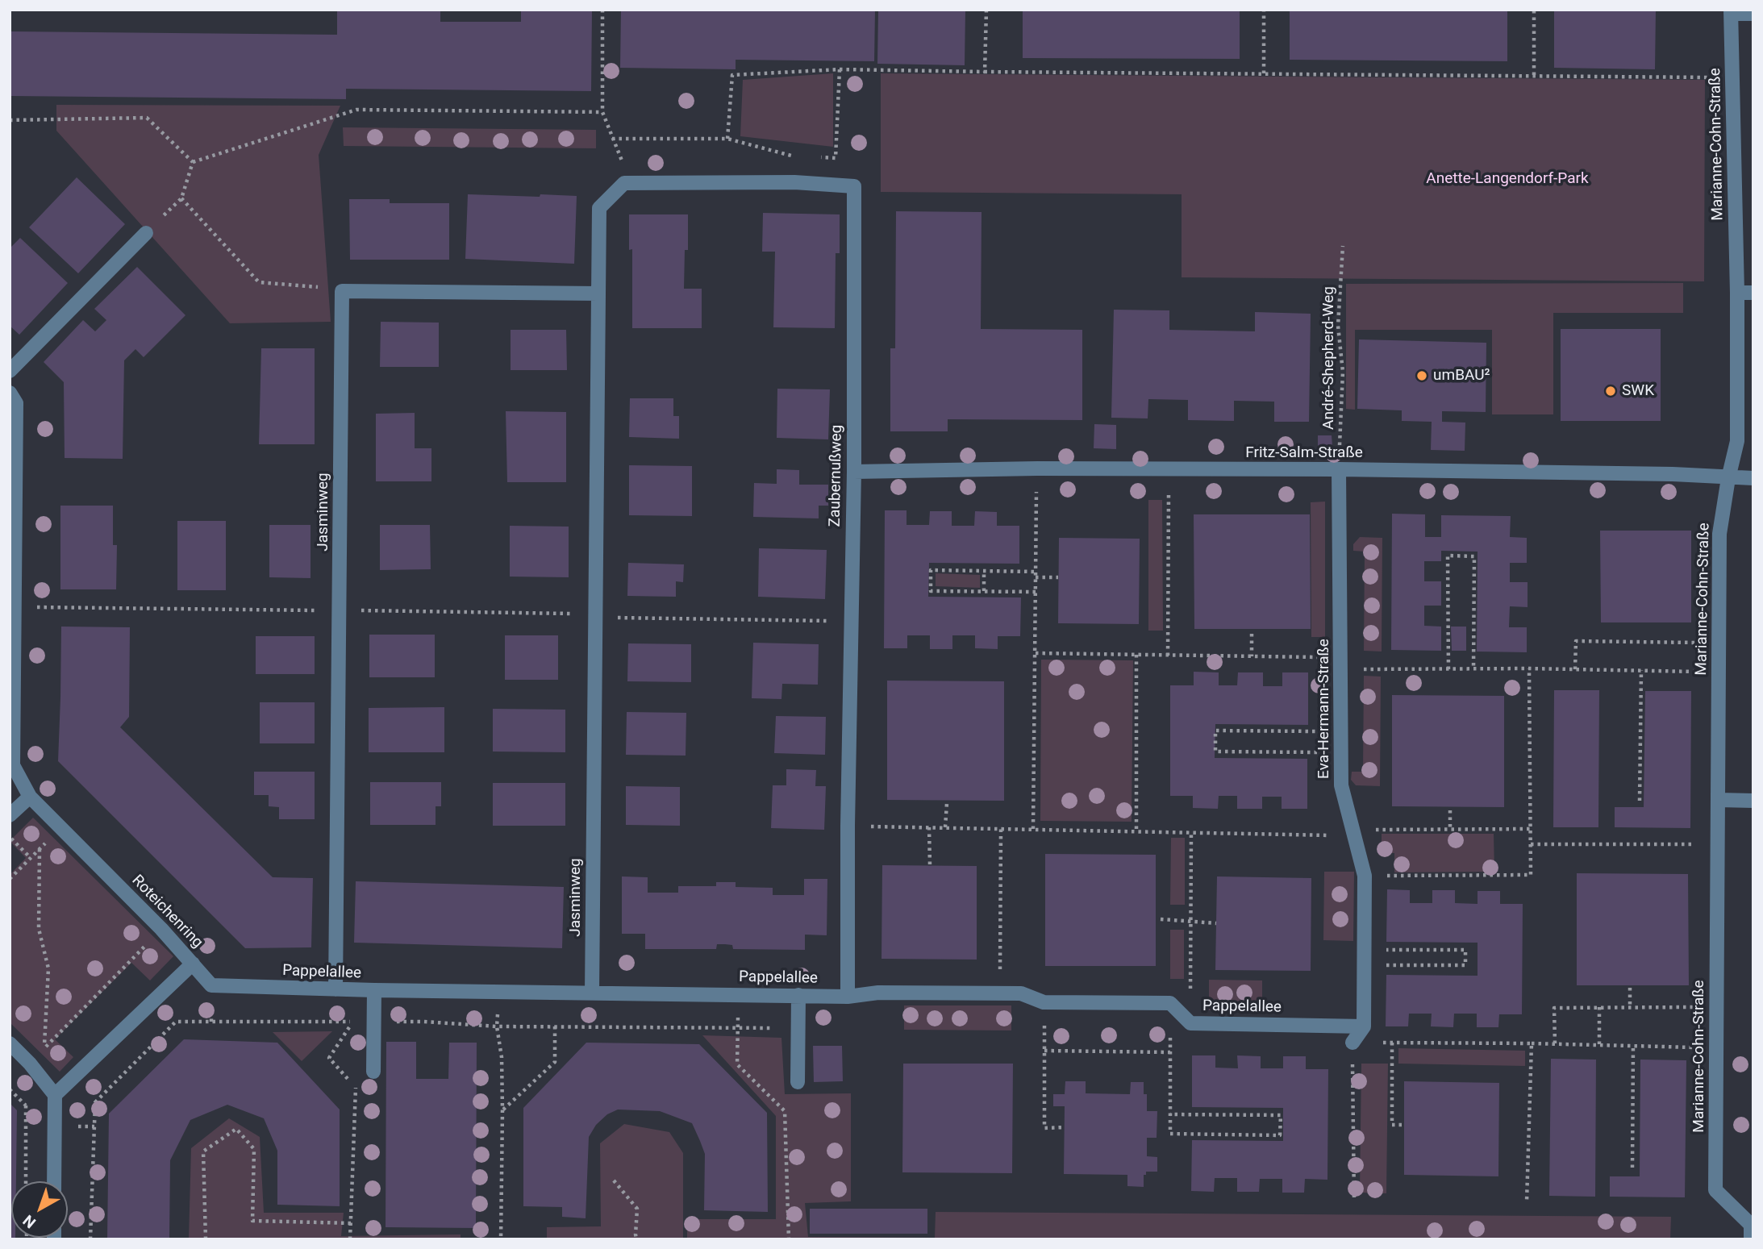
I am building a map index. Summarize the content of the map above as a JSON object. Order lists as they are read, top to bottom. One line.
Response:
{"streets":{"street":["Marianne-Cohn-Straße","Fritz-Salm-Straße","Zaubernußweg","Jasminweg","Eva-Hermann-Straße","Roteichenring","Pappelallee"],"path":["André-Shepherd-Weg"]},"crossings":[["Marianne-Cohn-Straße","Fritz-Salm-Straße"],["André-Shepherd-Weg","Fritz-Salm-Straße"],["André-Shepherd-Weg","Eva-Hermann-Straße"],["Fritz-Salm-Straße","Zaubernußweg"],["Fritz-Salm-Straße","Eva-Hermann-Straße"],["Zaubernußweg","Jasminweg"],["Zaubernußweg","Pappelallee"],["Jasminweg","Pappelallee"],["Eva-Hermann-Straße","Pappelallee"],["Roteichenring","Pappelallee"]],"parks":["Anette-Langendorf-Park"],"places":["umBAU²","SWK"],"north":"bottom left"}
